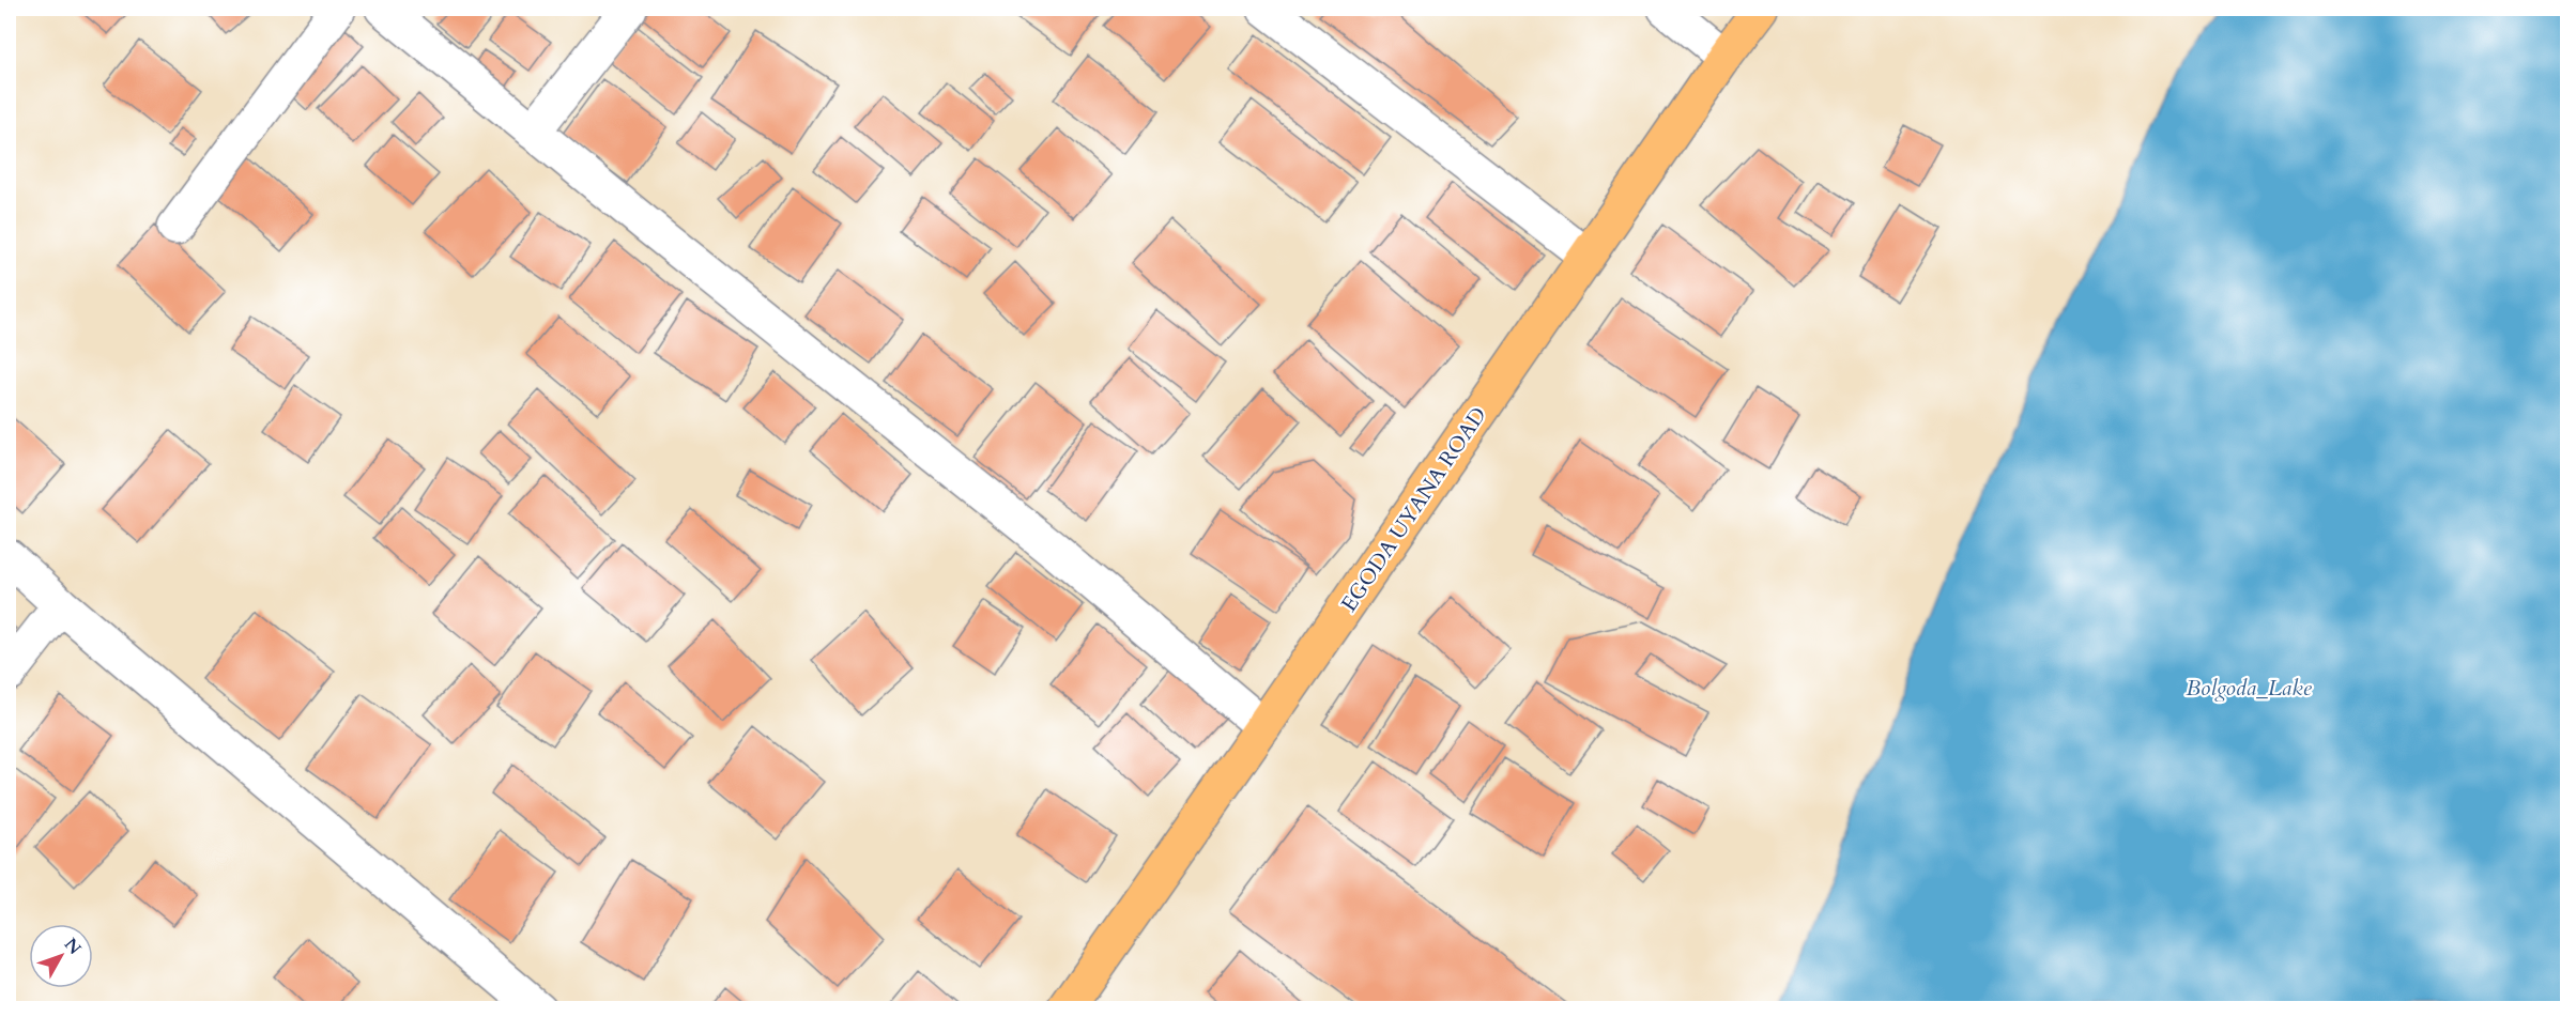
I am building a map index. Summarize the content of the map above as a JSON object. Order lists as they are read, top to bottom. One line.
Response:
{"streets":{"main road":["EGODA UYANA ROAD"]},"water":["Bolgoda_Lake"],"north":"top right"}
